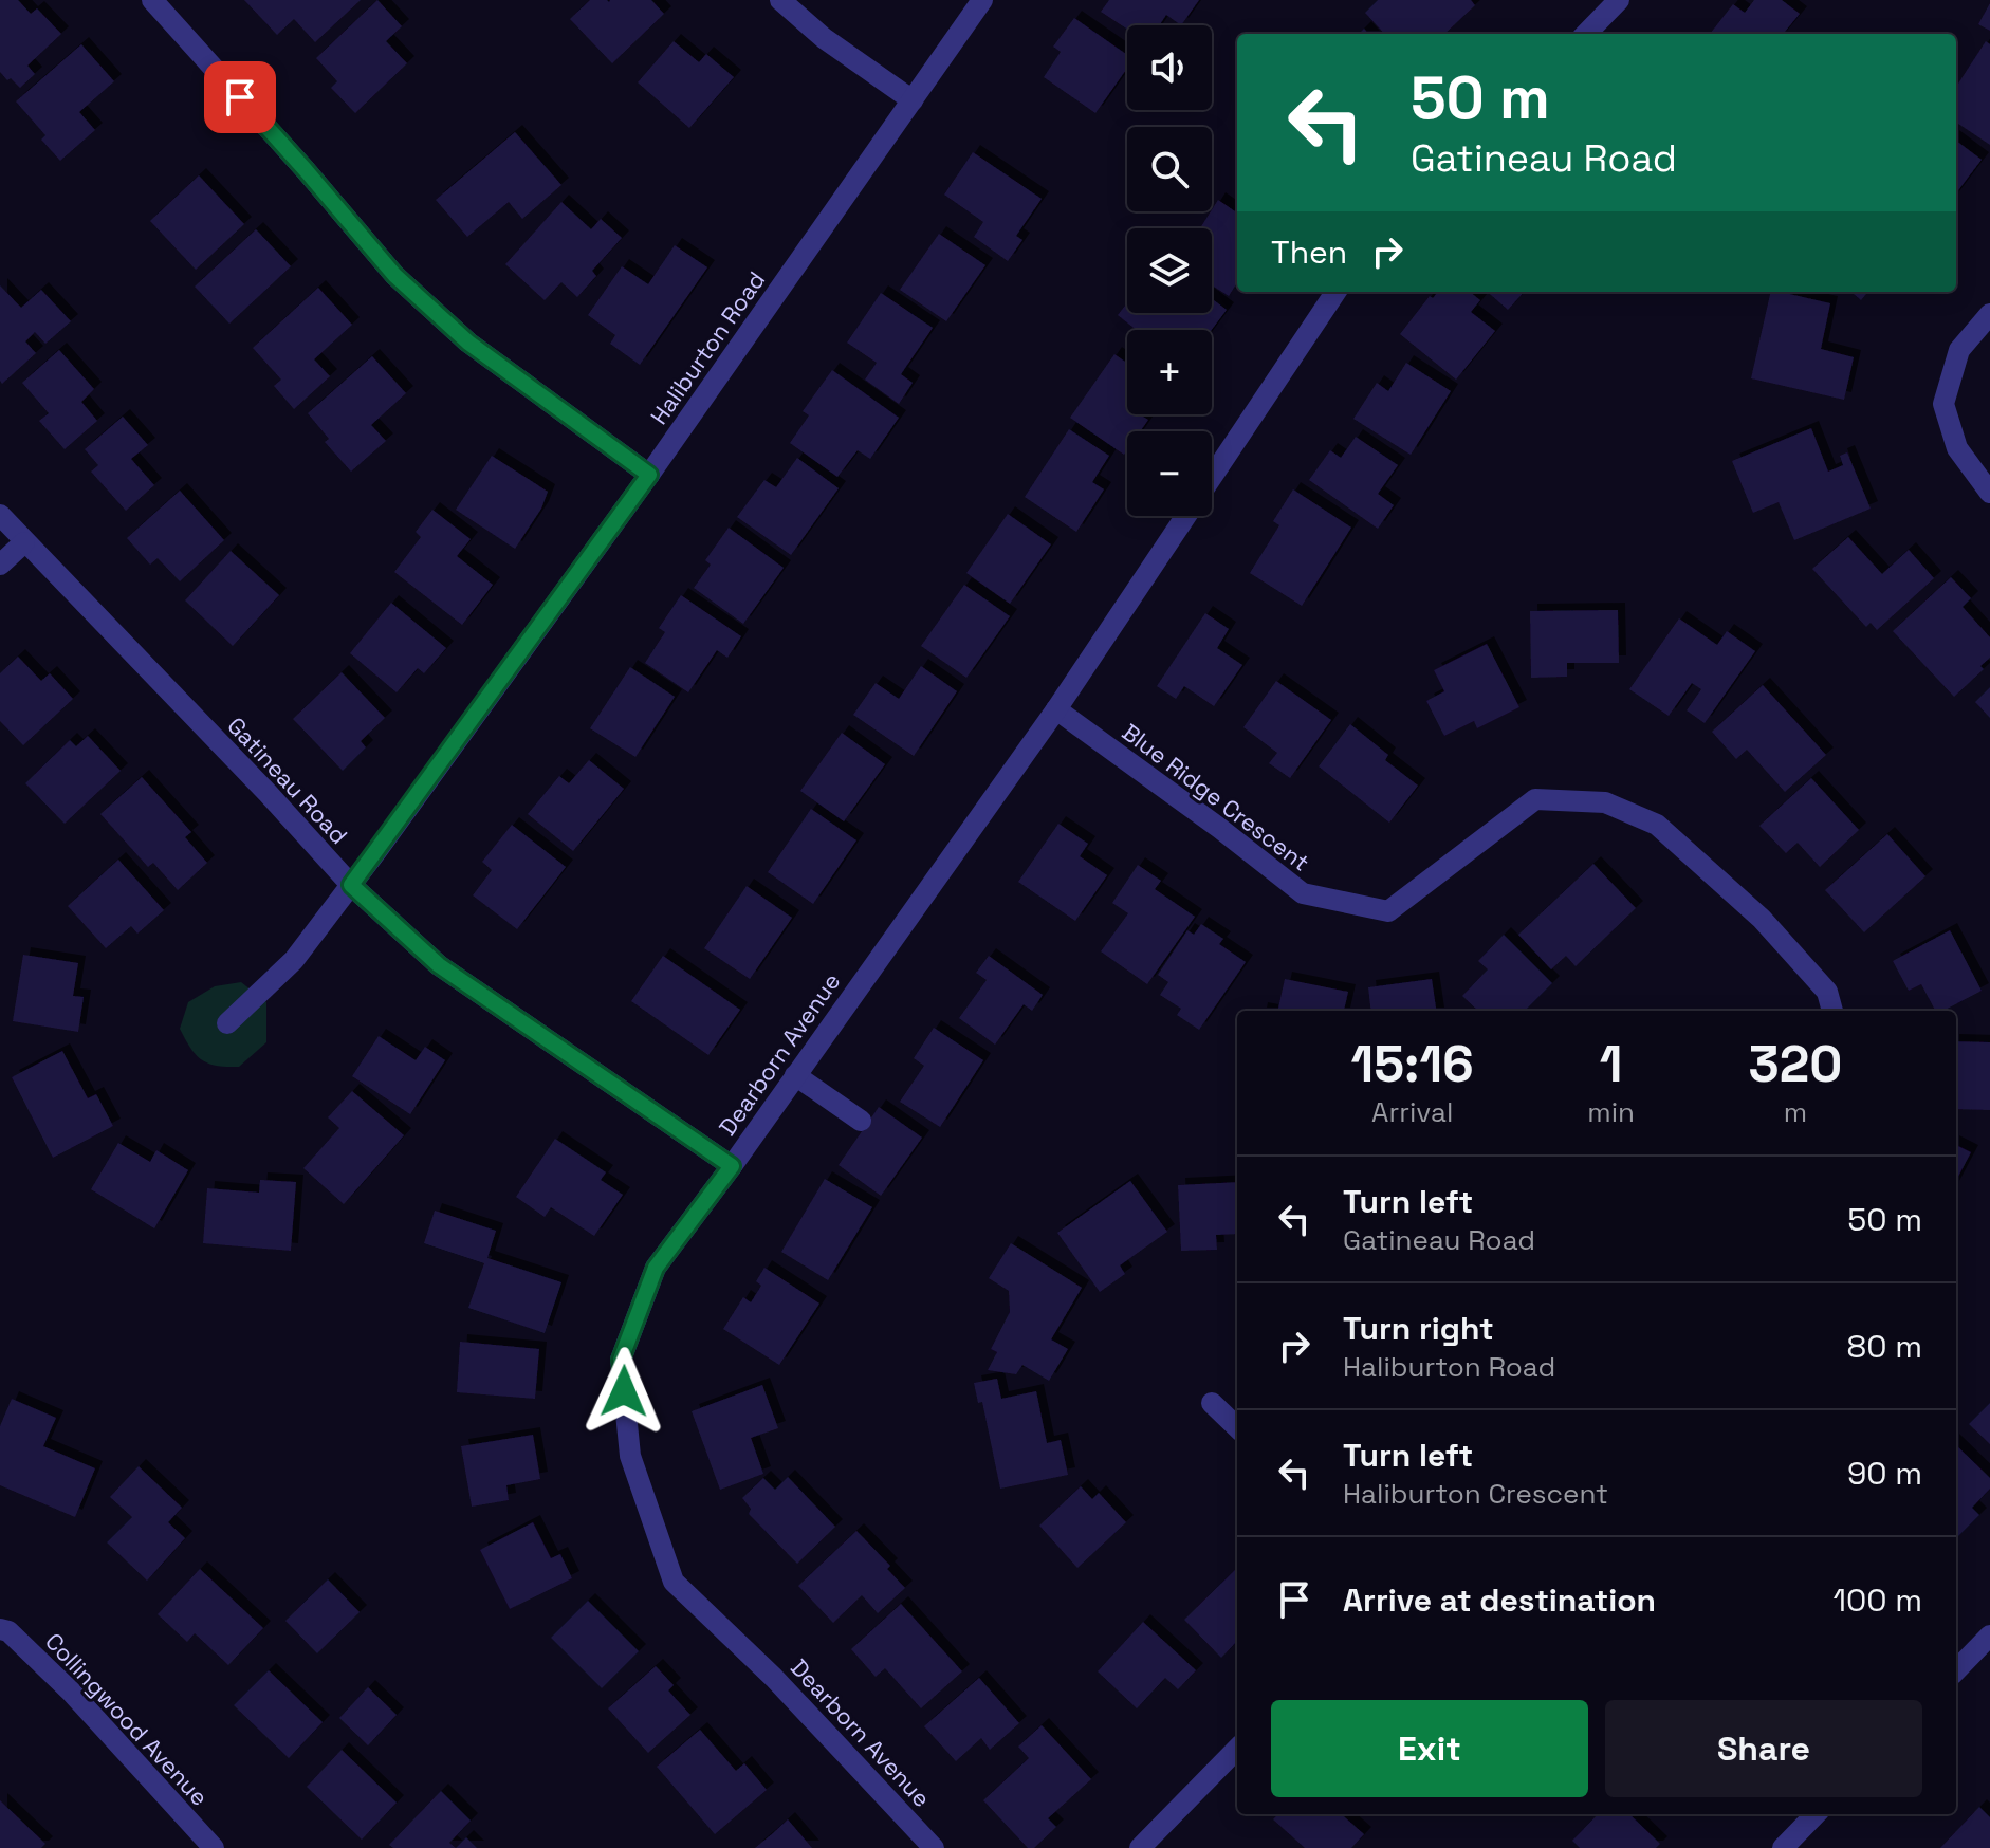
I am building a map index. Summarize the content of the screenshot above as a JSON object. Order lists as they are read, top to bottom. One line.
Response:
{"streets":{"street":["Haliburton Road","Gatineau Road","Blue Ridge Crescent","Dearborn Avenue","Collingwood Avenue"]},"crossings":[["Haliburton Road","Gatineau Road"],["Gatineau Road","Dearborn Avenue"],["Blue Ridge Crescent","Dearborn Avenue"]],"page":{"map_buttons":["+","−"],"turn":["50 m","Gatineau Road"],"then":"Then","eta":["15:16","Arrival","1","min","320","m"],"list":[{"name":"Turn left","note":"Gatineau Road","value":"50 m"},{"name":"Turn right","note":"Haliburton Road","value":"80 m"},{"name":"Turn left","note":"Haliburton Crescent","value":"90 m"},{"name":"Arrive at destination","value":"100 m"}],"buttons":["Exit","Share"]}}
